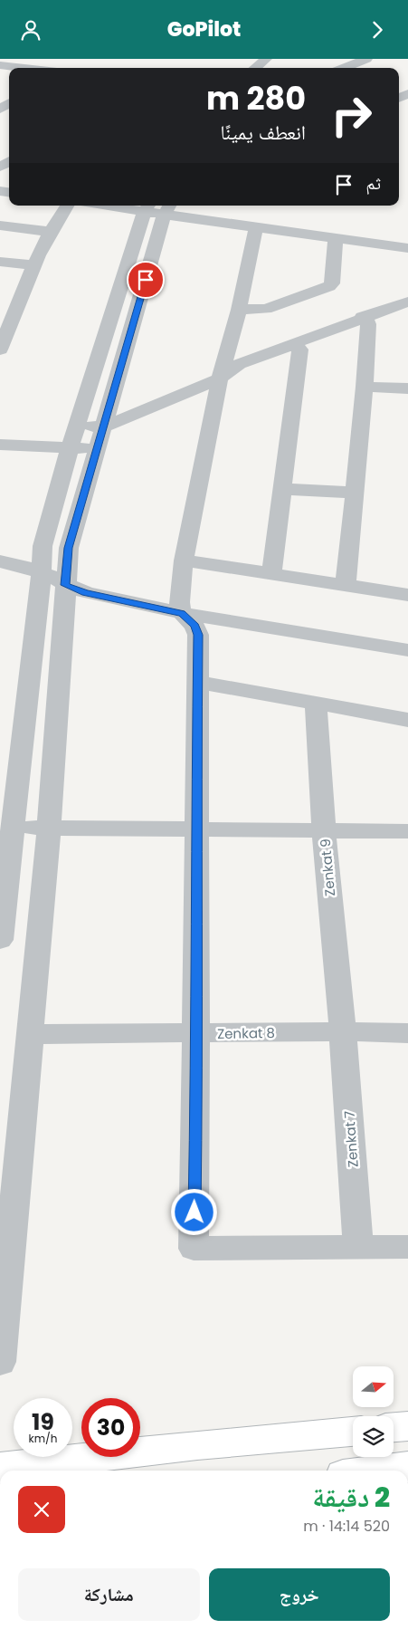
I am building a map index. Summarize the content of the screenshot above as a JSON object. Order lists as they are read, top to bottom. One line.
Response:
{"streets":{"street":["Zenkat 9","Zenkat 8","Zenkat 7"]},"crossings":[["Zenkat 9","Zenkat 8"],["Zenkat 9","Zenkat 7"],["Zenkat 8","Zenkat 7"]],"north":"right","page":{"header":"GoPilot","turn":["280 m","انعطف يمينًا"],"then":"ثم","speed":"19 km/h","limit":"30","heading":["2 دقيقة","520 m · 14:14"],"buttons":["خروج","مشاركة"]}}
